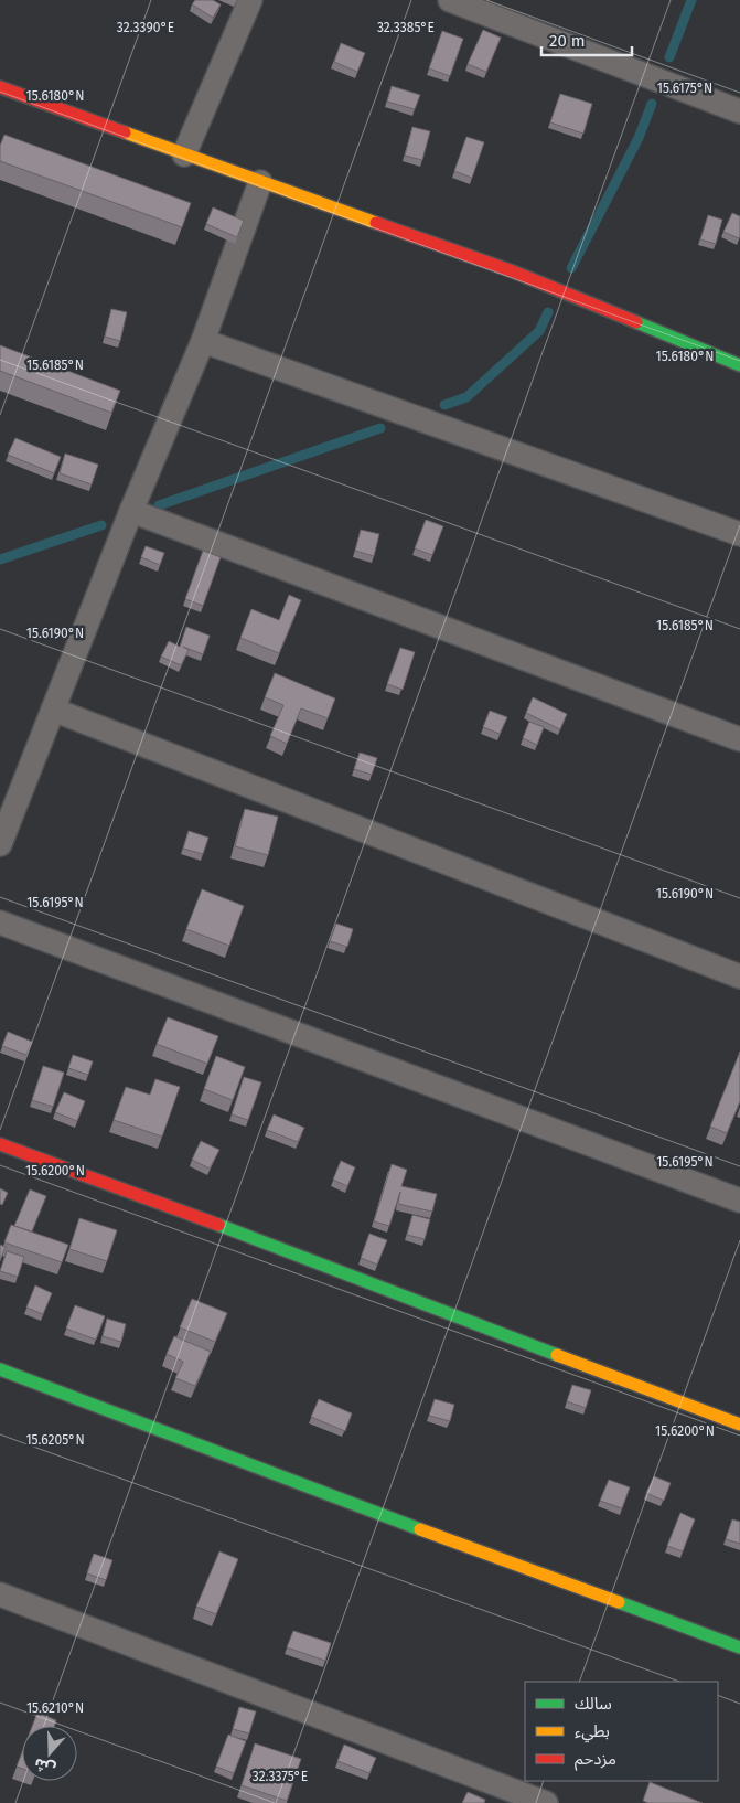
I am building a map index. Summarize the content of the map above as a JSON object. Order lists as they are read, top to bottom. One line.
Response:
{"legend":["سالك","بطيء","مزدحم"],"scale_bar":"20 m","north":"bottom","coordinates":["32.3390°E","32.3385°E","15.6175°N","15.6180°N","15.6185°N","15.6190°N","15.6195°N","15.6200°N","15.6205°N","15.6210°N","32.3375°E"]}
